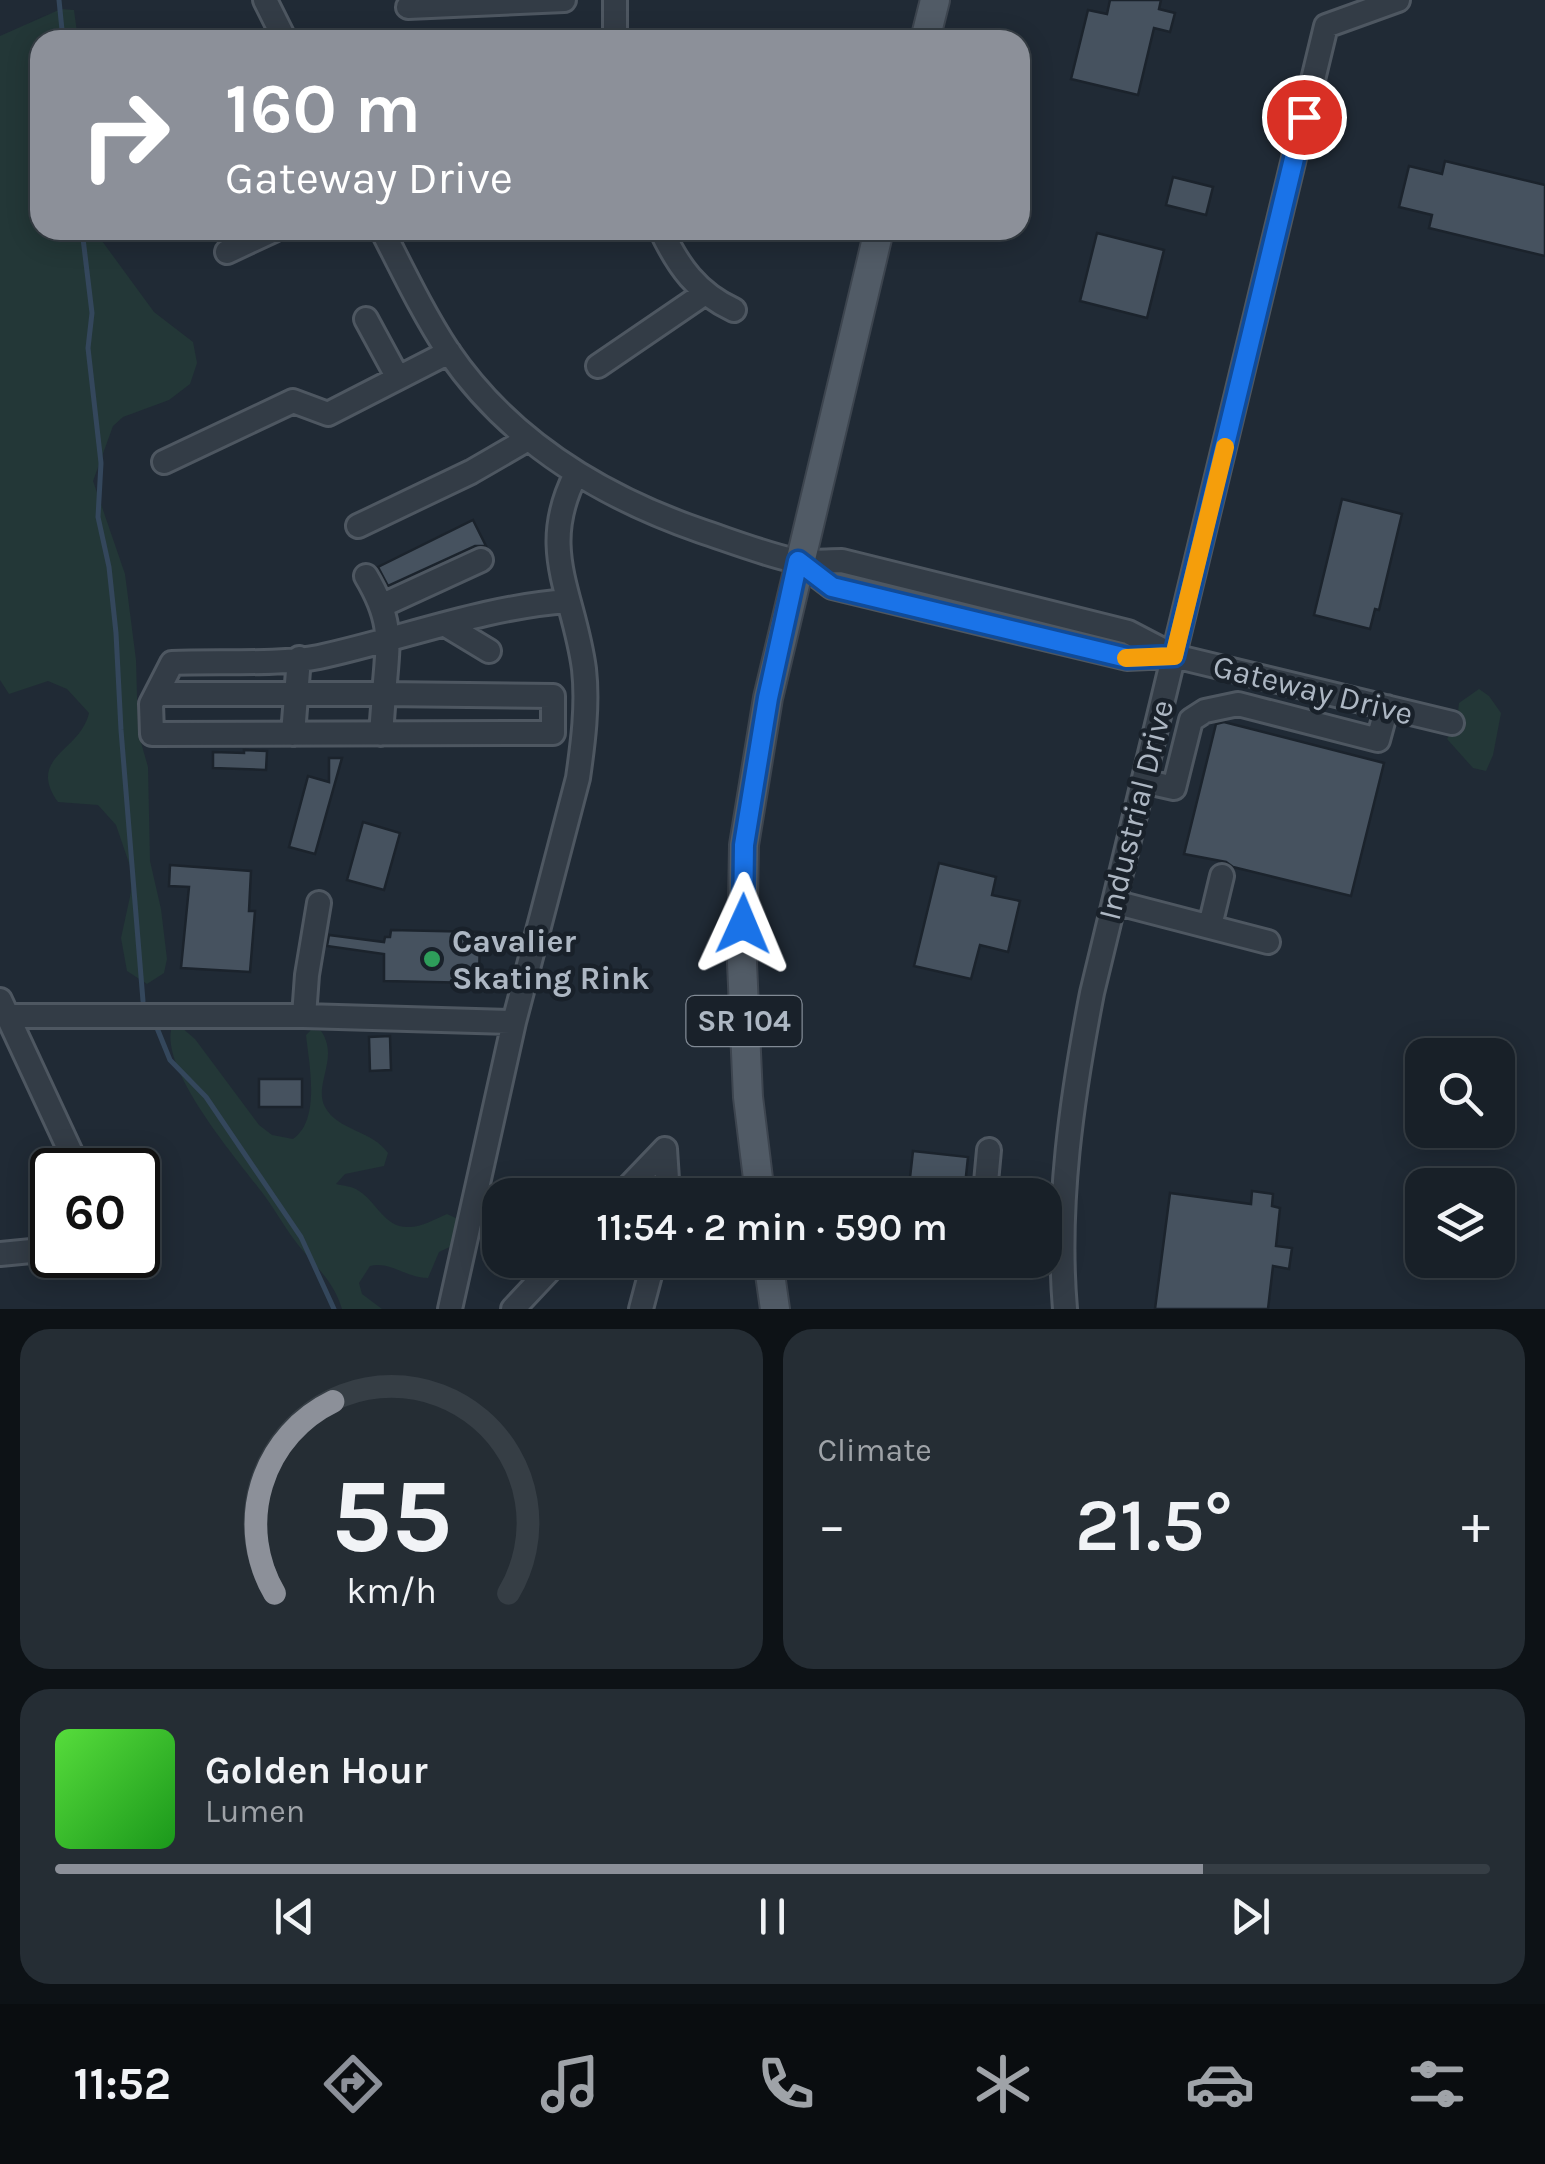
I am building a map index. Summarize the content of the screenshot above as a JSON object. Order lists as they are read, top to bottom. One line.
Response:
{"streets":{"main road":["SR 104"],"street":["Gateway Drive","Industrial Drive"]},"crossings":[["Gateway Drive","Industrial Drive"],["Gateway Drive","SR 104"]],"places":["Cavalier Skating Rink"],"page":{"turn":["160 m","Gateway Drive"],"limit":"60","trip":"11:54 · 2 min · 590 m","tile":"Climate","heat":["−","21.5°","+"],"song":["Golden Hour","Lumen"],"tabs":"11:52","gauge":["55","km/h"]}}
